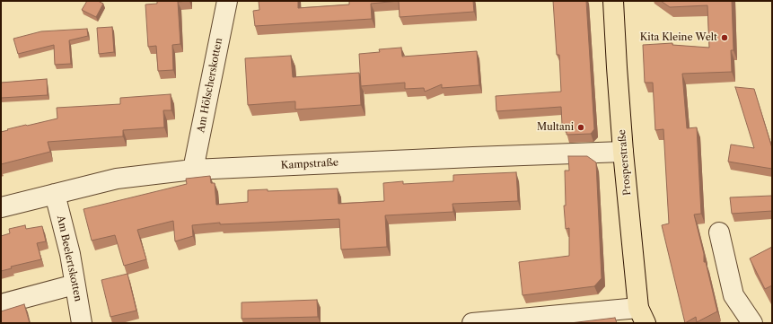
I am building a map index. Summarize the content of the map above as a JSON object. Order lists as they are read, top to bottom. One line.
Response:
{"streets":{"main road":["Prosperstraße"],"street":["Am Hölscherskotten","Kampstraße","Am Beelertskotten"]},"crossings":[["Am Hölscherskotten","Kampstraße"],["Prosperstraße","Kampstraße"],["Kampstraße","Am Beelertskotten"]],"places":["Kita Kleine Welt","Multani"]}
